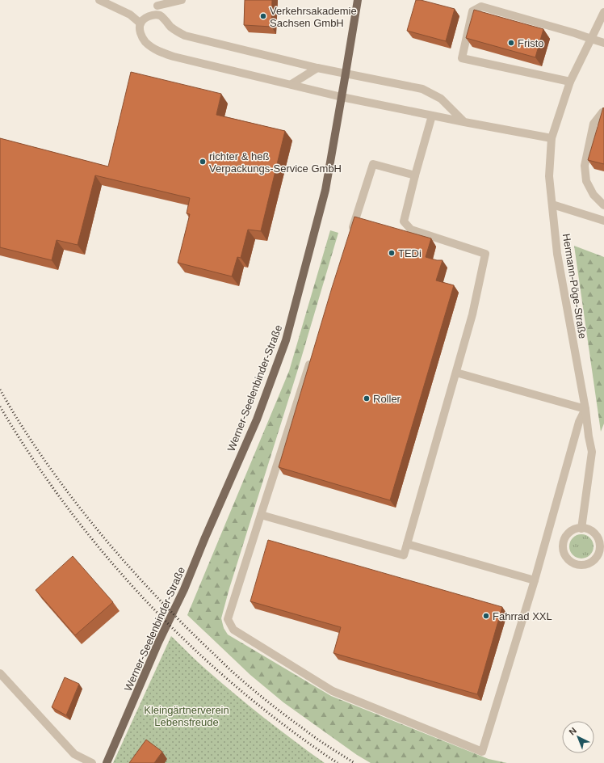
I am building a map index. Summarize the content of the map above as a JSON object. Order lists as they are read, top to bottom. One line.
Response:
{"streets":{"main road":["Werner-Seelenbinder-Straße"],"street":["Hermann-Pöge-Straße"]},"parks":["Kleingärtnerverein Lebensfreude"],"places":["Verkehrsakademie Sachsen GmbH","Fristo","richter & heß Verpackungs-Service GmbH","TEDi","Roller","Fahrrad XXL"],"north":"top left"}
